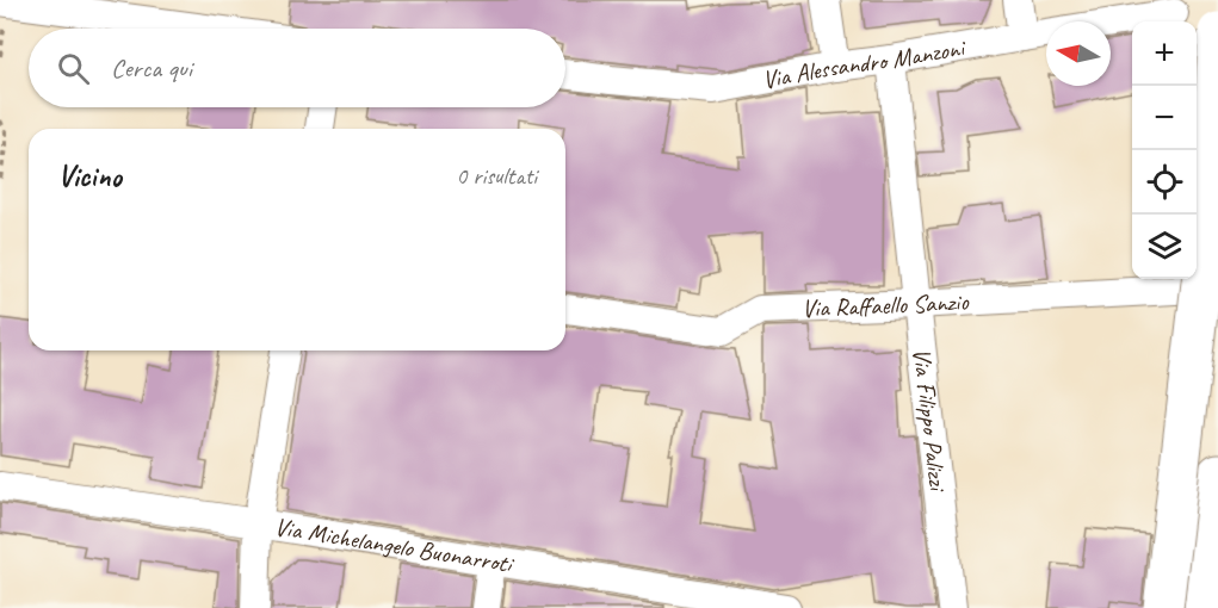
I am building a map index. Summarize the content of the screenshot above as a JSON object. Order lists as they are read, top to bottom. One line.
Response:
{"streets":{"street":["Via Alessandro Manzoni","Via Raffaello Sanzio","Via Filippo Palizzi","Via Michelangelo Buonarroti"]},"crossings":[["Via Alessandro Manzoni","Via Filippo Palizzi"],["Via Raffaello Sanzio","Via Filippo Palizzi"]],"north":"left","page":{"map_buttons":["+","−"],"search":"Cerca qui","heading":["Vicino","0 risultati"]}}
